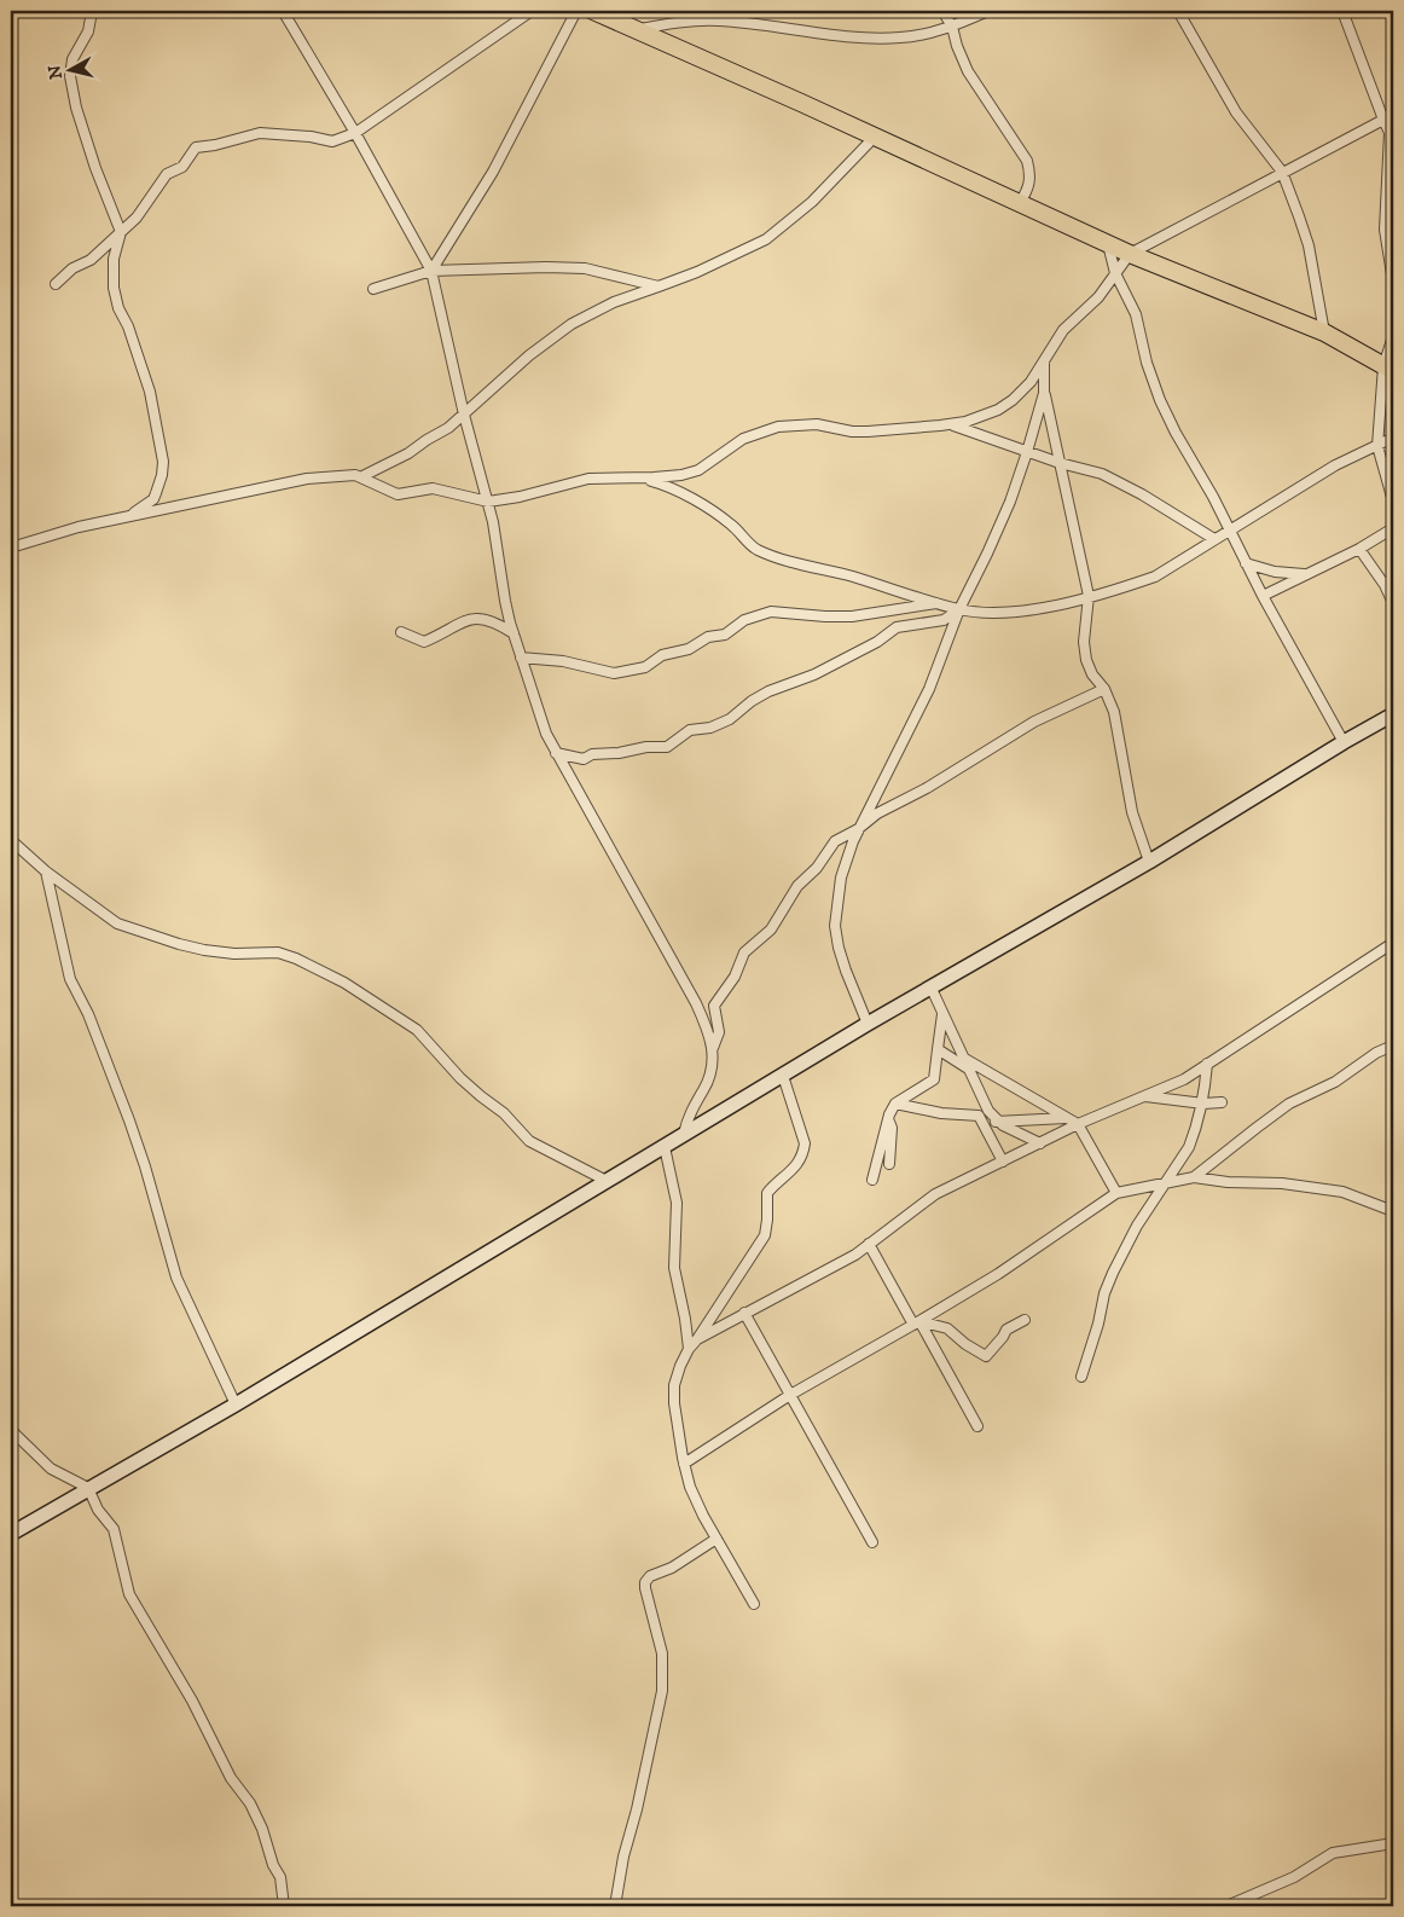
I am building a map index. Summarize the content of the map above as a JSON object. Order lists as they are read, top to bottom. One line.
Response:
{"north":"left"}
